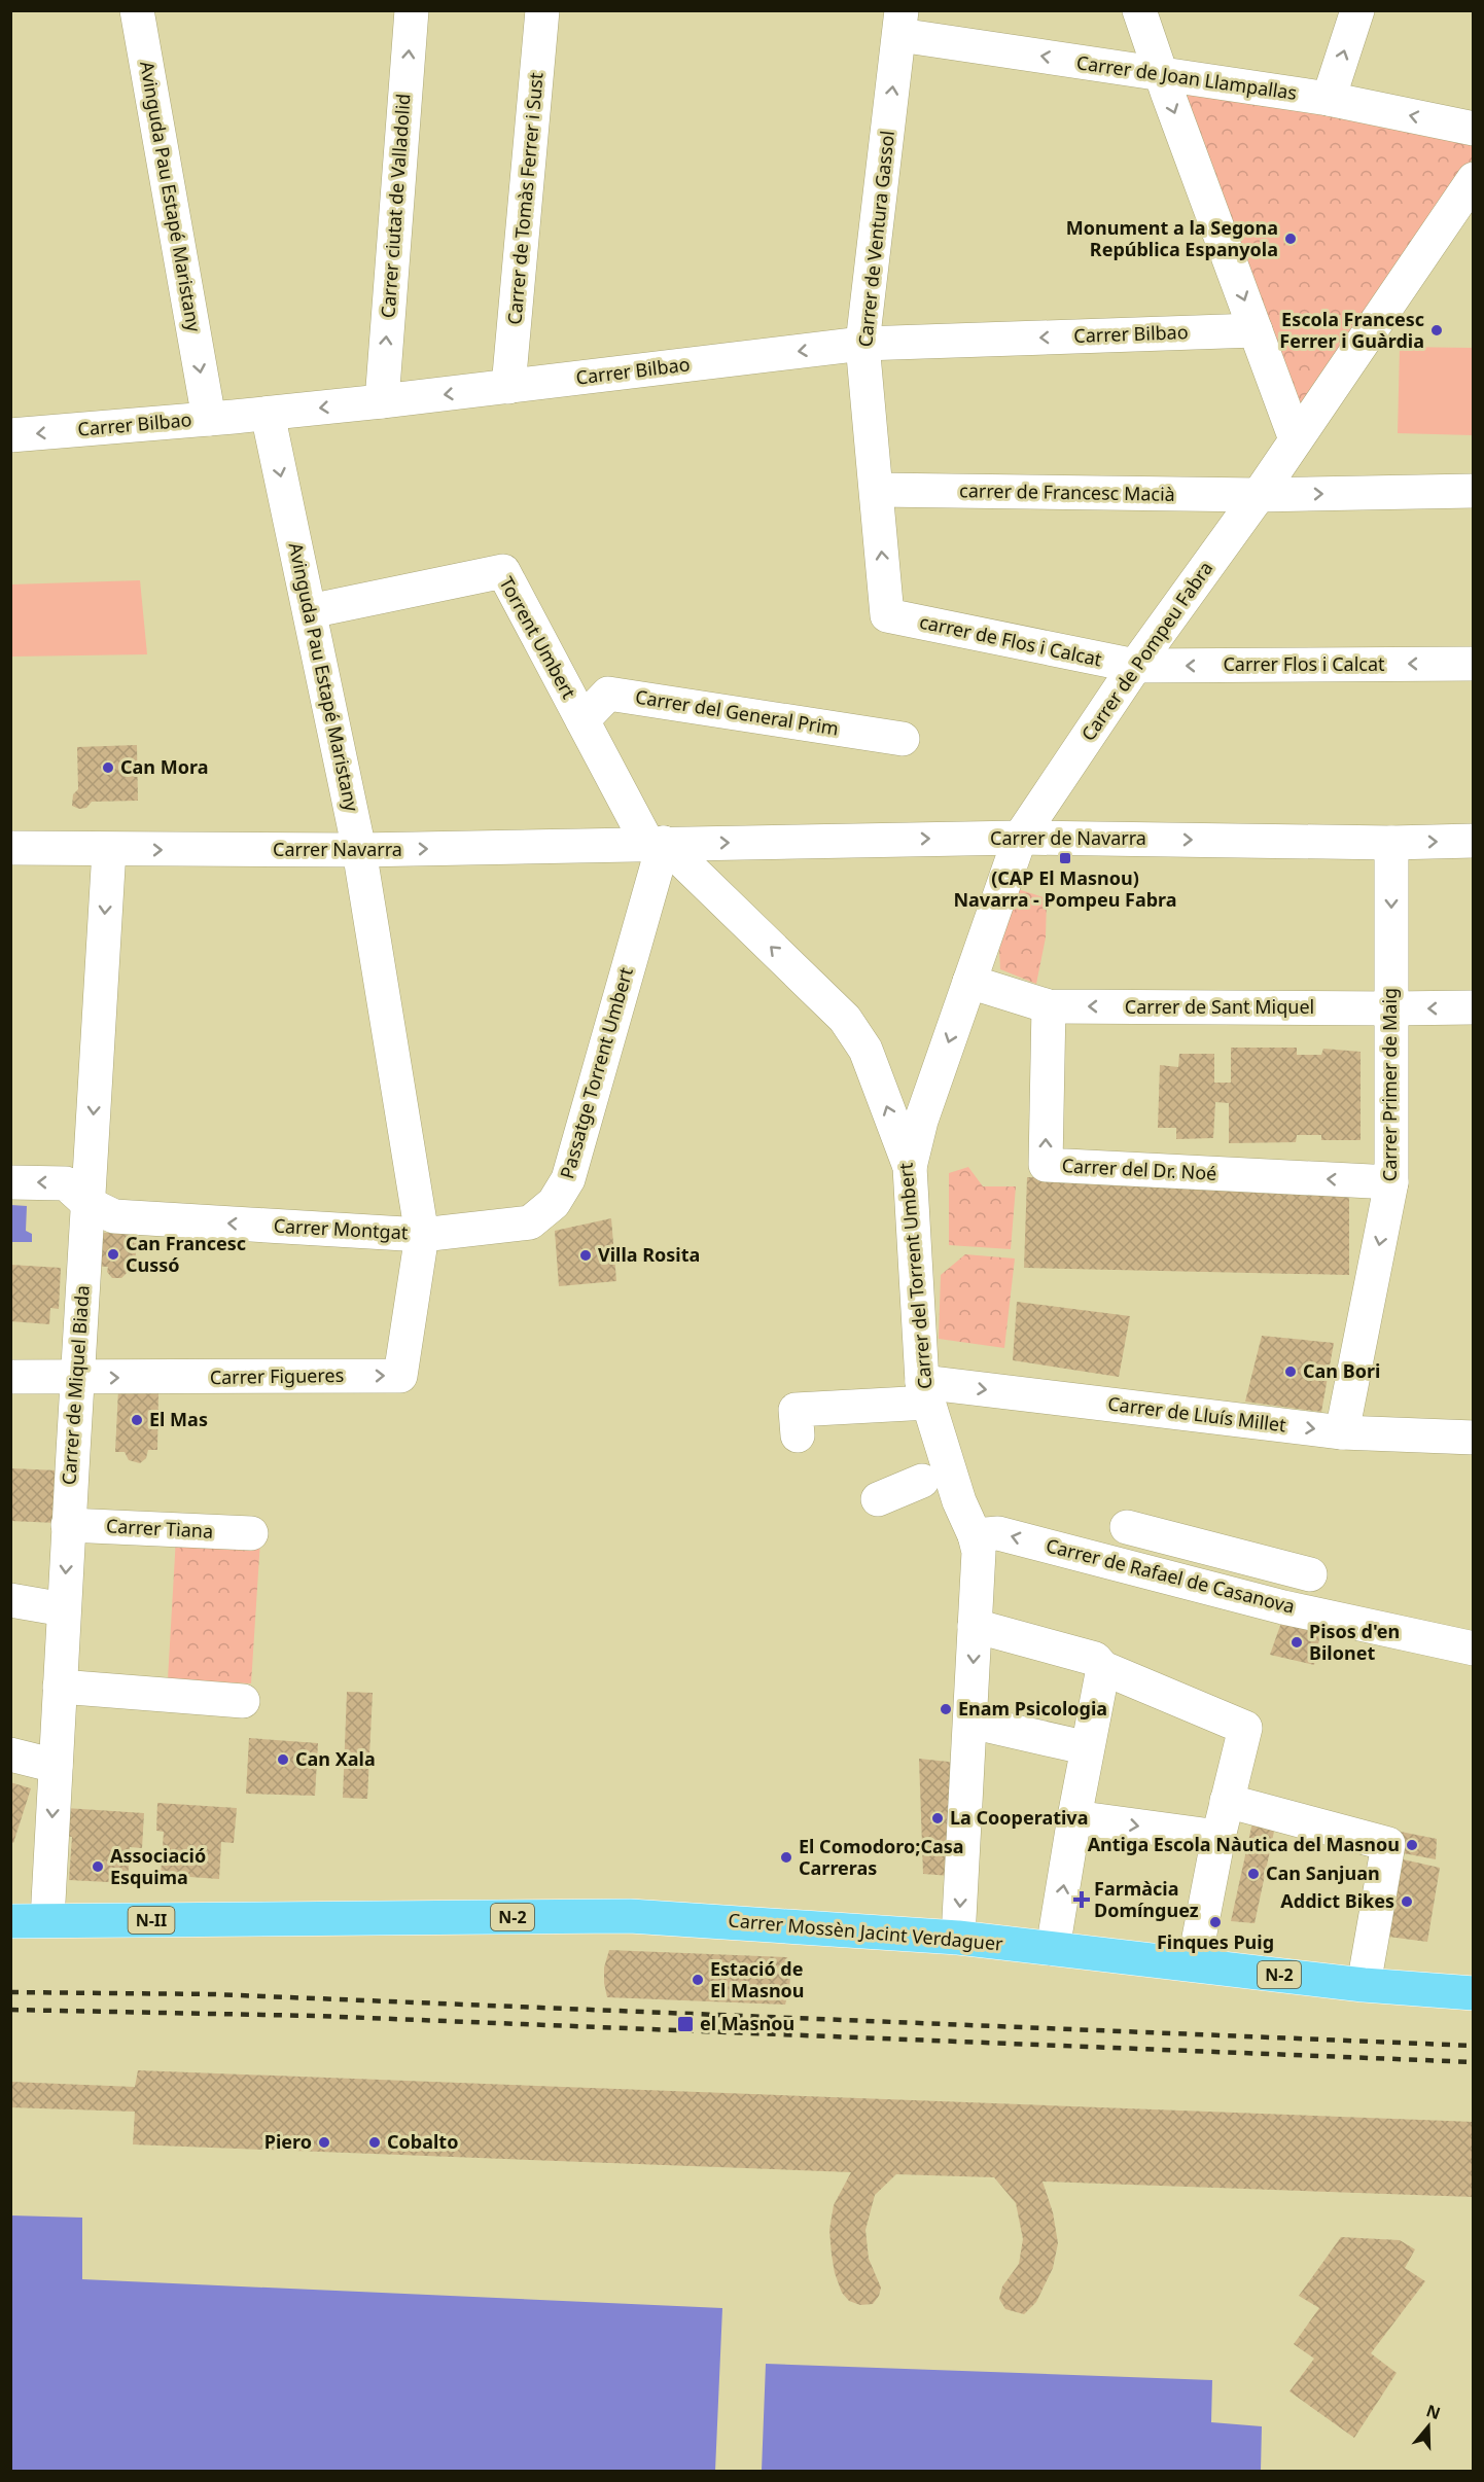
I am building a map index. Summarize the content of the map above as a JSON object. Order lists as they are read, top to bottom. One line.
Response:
{"streets":{"main road":["N-2","N-II","Carrer Mossèn Jacint Verdaguer"],"street":["Carrer de Joan Llampallas","Avinguda Pau Estapé Maristany","Carrer de Tomàs Ferrer i Sust","Carrer ciutat de Valladolid","Carrer de Ventura Gassol","Carrer Bilbao","carrer de Francesc Macià","Torrent Umbert","carrer de Flos i Calcat","Carrer de Pompeu Fabra","Carrer Flos i Calcat","Carrer del General Prim","Carrer de Navarra","Carrer Navarra","Carrer de Sant Miquel","Passatge Torrent Umbert","Carrer Primer de Maig","Carrer del Dr. Noé","Carrer Montgat","Carrer del Torrent Umbert","Carrer Figueres","Carrer de Miquel Biada","Carrer de Lluís Millet","Carrer Tiana","Carrer de Rafael de Casanova"]},"crossings":[["Carrer de Joan Llampallas","Carrer de Ventura Gassol"],["Avinguda Pau Estapé Maristany","Carrer Bilbao"],["Avinguda Pau Estapé Maristany","Torrent Umbert"],["Avinguda Pau Estapé Maristany","Carrer Navarra"],["Avinguda Pau Estapé Maristany","Passatge Torrent Umbert"],["Avinguda Pau Estapé Maristany","Carrer Montgat"],["Avinguda Pau Estapé Maristany","Carrer Figueres"],["Carrer de Tomàs Ferrer i Sust","Carrer Bilbao"],["Carrer ciutat de Valladolid","Carrer Bilbao"],["Carrer de Ventura Gassol","Carrer Bilbao"],["Carrer de Ventura Gassol","carrer de Francesc Macià"],["Carrer de Ventura Gassol","carrer de Flos i Calcat"],["carrer de Francesc Macià","Carrer de Pompeu Fabra"],["Torrent Umbert","Carrer del General Prim"],["Torrent Umbert","Carrer de Navarra"],["Torrent Umbert","Carrer Navarra"],["Torrent Umbert","Passatge Torrent Umbert"],["Torrent Umbert","Carrer del Torrent Umbert"],["carrer de Flos i Calcat","Carrer de Pompeu Fabra"],["carrer de Flos i Calcat","Carrer Flos i Calcat"],["Carrer de Pompeu Fabra","Carrer Flos i Calcat"],["Carrer de Pompeu Fabra","Carrer de Navarra"],["Carrer de Pompeu Fabra","Carrer de Sant Miquel"],["Carrer de Pompeu Fabra","Carrer del Torrent Umbert"],["Carrer de Navarra","Carrer Navarra"],["Carrer de Navarra","Passatge Torrent Umbert"],["Carrer de Navarra","Carrer Primer de Maig"],["Carrer de Navarra","Carrer del Torrent Umbert"],["Carrer Navarra","Passatge Torrent Umbert"],["Carrer Navarra","Carrer del Torrent Umbert"],["Carrer Navarra","Carrer de Miquel Biada"],["Carrer de Sant Miquel","Carrer Primer de Maig"],["Carrer de Sant Miquel","Carrer del Dr. Noé"],["Passatge Torrent Umbert","Carrer Montgat"],["Passatge Torrent Umbert","Carrer del Torrent Umbert"],["Passatge Torrent Umbert","Carrer Figueres"],["Carrer Primer de Maig","Carrer del Dr. Noé"],["Carrer Primer de Maig","Carrer de Lluís Millet"],["Carrer Montgat","Carrer Figueres"],["Carrer Montgat","Carrer de Miquel Biada"],["Carrer del Torrent Umbert","Carrer de Lluís Millet"],["Carrer del Torrent Umbert","Carrer de Rafael de Casanova"],["Carrer del Torrent Umbert","Carrer Mossèn Jacint Verdaguer"],["Carrer Figueres","Carrer de Miquel Biada"],["Carrer de Miquel Biada","Carrer Tiana"],["Carrer de Miquel Biada","N-II"],["N-II","Carrer Mossèn Jacint Verdaguer"]],"one_way":["Carrer de Joan Llampallas","Avinguda Pau Estapé Maristany","Carrer ciutat de Valladolid","Carrer de Ventura Gassol","Carrer Bilbao","carrer de Francesc Macià","Carrer Flos i Calcat","Carrer de Navarra","Carrer Navarra","Carrer de Sant Miquel","Carrer Primer de Maig","Carrer Montgat","Carrer Figueres","Carrer de Miquel Biada"],"places":{"other":["Monument a la Segona República Espanyola","Escola Francesc Ferrer i Guàrdia","Can Mora","Can Francesc Cussó","Villa Rosita","Can Bori","El Mas","Pisos d'en Bilonet","Enam Psicologia","Can Xala","La Cooperativa","Antiga Escola Nàutica del Masnou","El Comodoro;Casa Carreras","Associació Esquima","Can Sanjuan","Addict Bikes","Finques Puig","Estació de El Masnou","Piero","Cobalto"],"transit":["(CAP El Masnou) Navarra - Pompeu Fabra","el Masnou"],"health":["Farmàcia Domínguez"]},"north":"top"}
